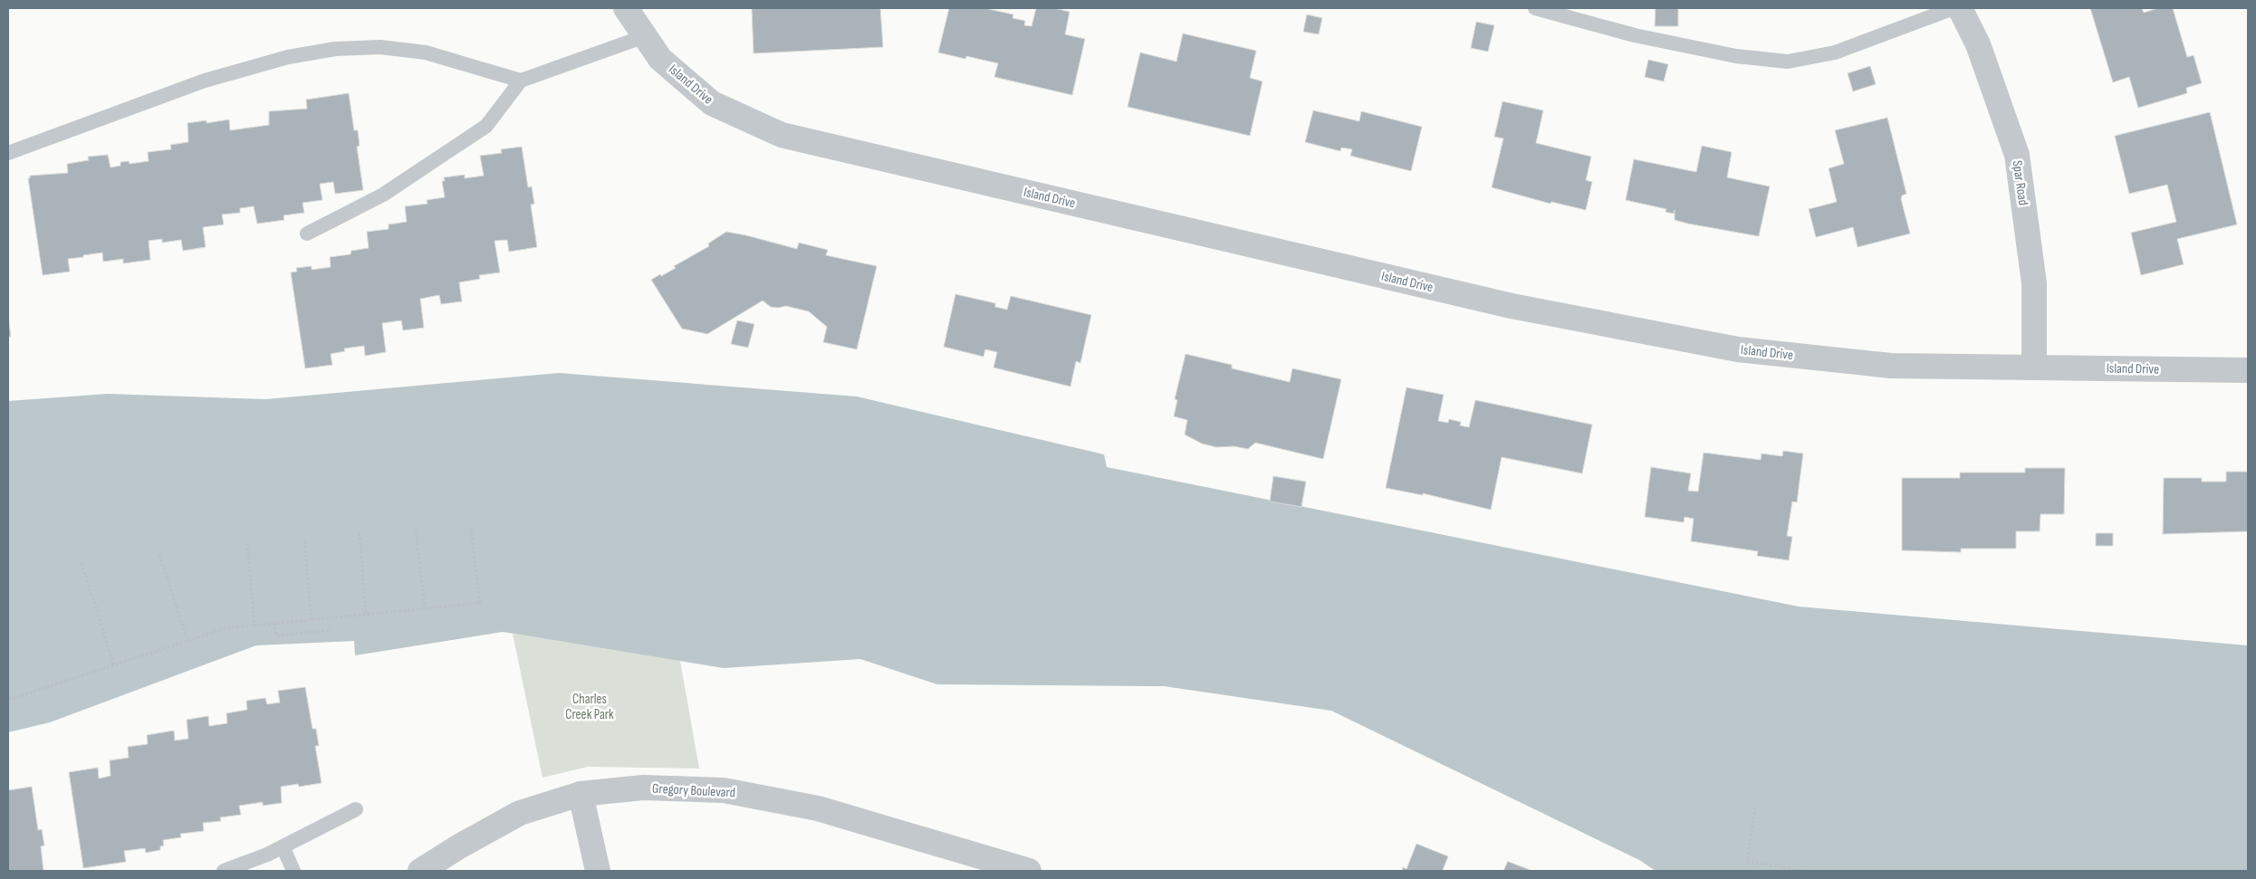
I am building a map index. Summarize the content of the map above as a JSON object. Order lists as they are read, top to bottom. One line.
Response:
{"streets":{"street":["Island Drive","Spar Road","Gregory Boulevard"]},"crossings":[["Island Drive","Spar Road"]],"parks":["Charles Creek Park"]}
